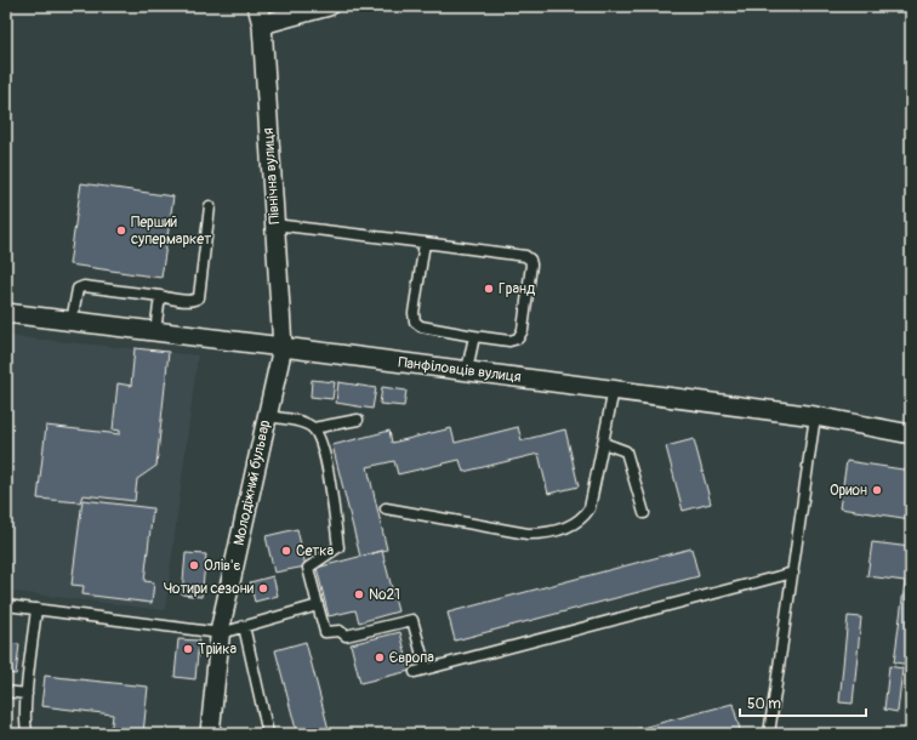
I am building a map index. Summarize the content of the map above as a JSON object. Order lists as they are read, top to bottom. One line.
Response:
{"streets":{"street":["Північна вулиця","Панфіловців вулиця","Молодіжний бульвар"]},"crossings":[["Північна вулиця","Панфіловців вулиця"],["Північна вулиця","Молодіжний бульвар"],["Панфіловців вулиця","Молодіжний бульвар"]],"places":["Перший супермаркет","Гранд","Орион","Сетка","Олів'є","Чотири сезони","№21","Трійка","Європа"],"scale_bar":"50 m"}
